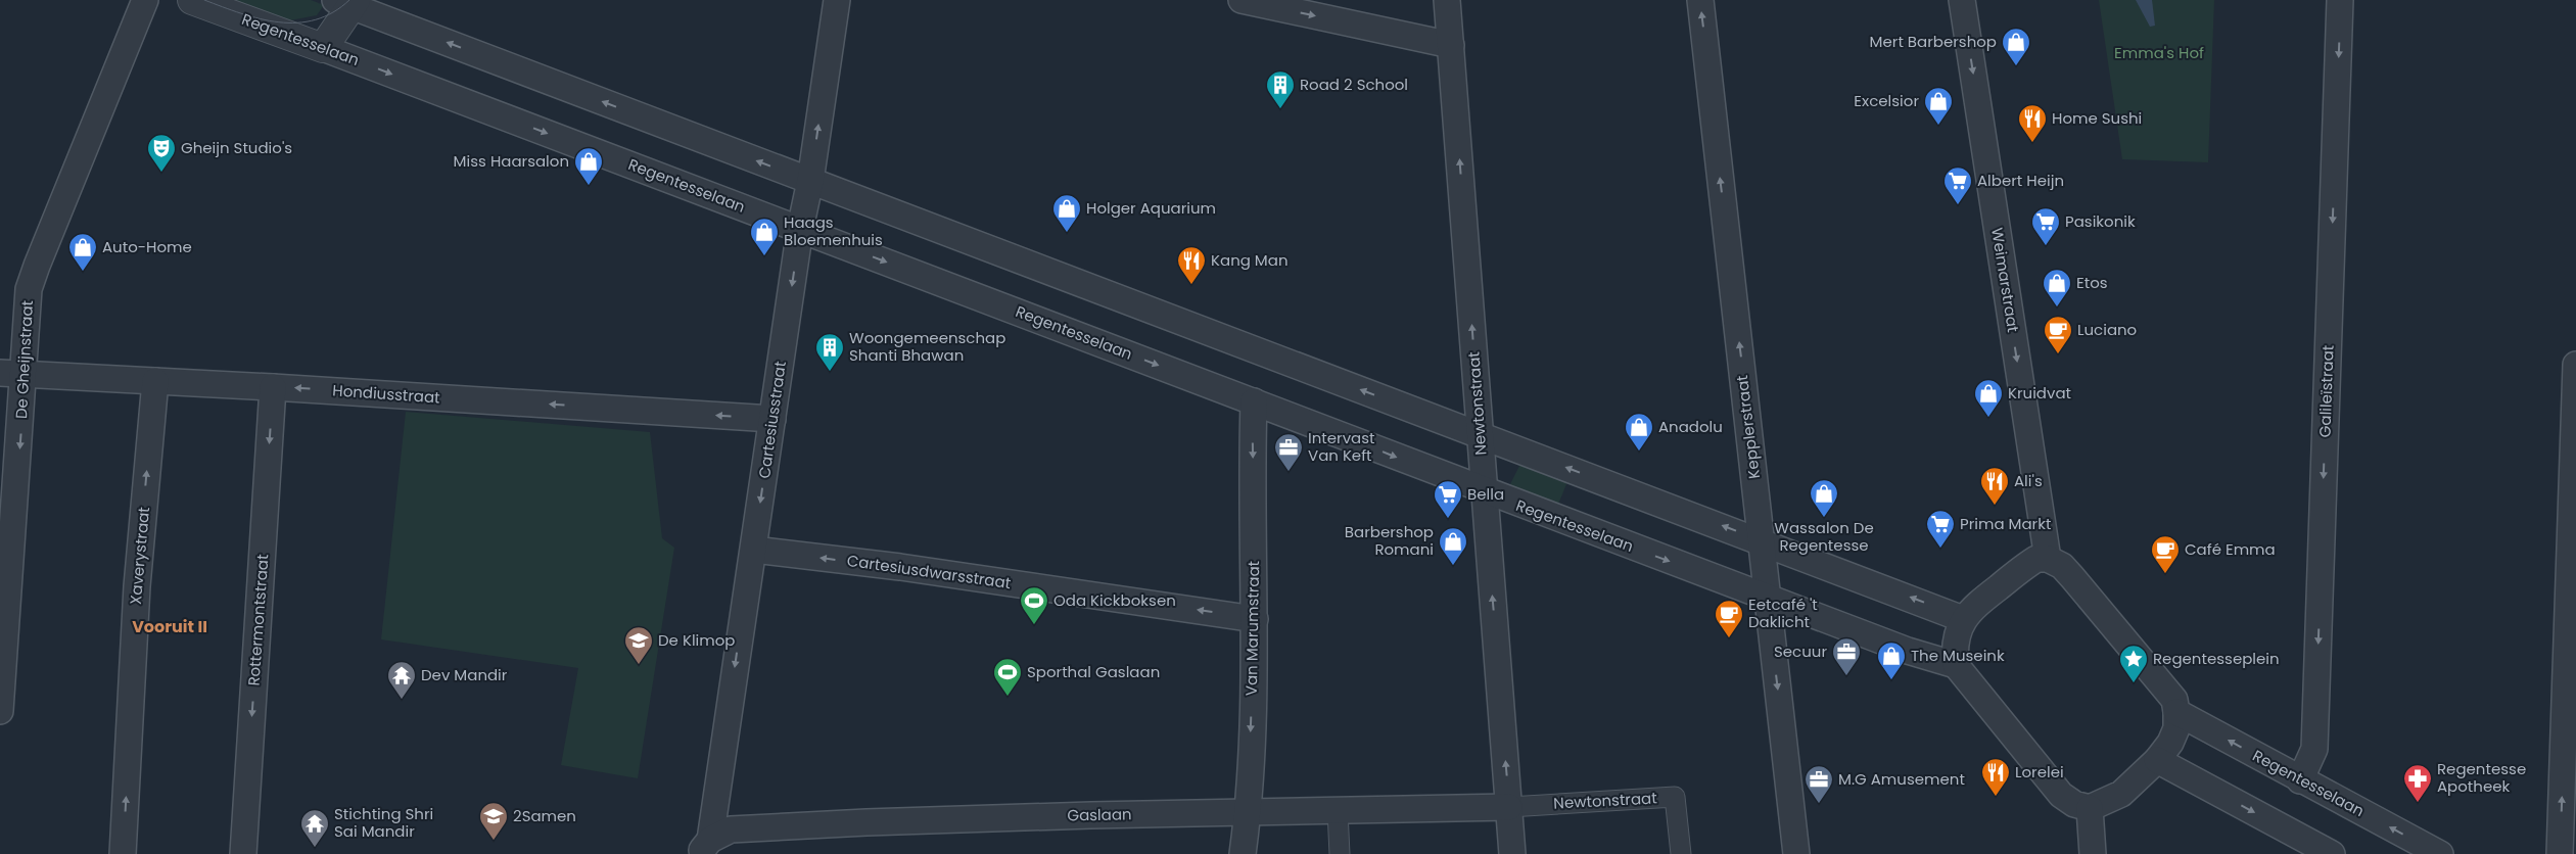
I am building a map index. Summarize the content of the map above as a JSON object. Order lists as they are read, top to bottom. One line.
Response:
{"streets":{"street":["Regentesselaan","Weimarstraat","De Gheijnstraat","Galileïstraat","Hondiusstraat","Newtonstraat","Cartesiusstraat","Kepplerstraat","Xaverystraat","Cartesiusdwarsstraat","Rottermontstraat","Van Marumstraat","Gaslaan"]},"crossings":[["Regentesselaan","Galileïstraat"],["Regentesselaan","Newtonstraat"],["Regentesselaan","Cartesiusstraat"],["Regentesselaan","Kepplerstraat"],["Regentesselaan","Van Marumstraat"],["De Gheijnstraat","Hondiusstraat"],["Hondiusstraat","Cartesiusstraat"],["Hondiusstraat","Xaverystraat"],["Hondiusstraat","Rottermontstraat"],["Newtonstraat","Gaslaan"],["Cartesiusstraat","Cartesiusdwarsstraat"],["Cartesiusstraat","Gaslaan"],["Cartesiusdwarsstraat","Van Marumstraat"],["Van Marumstraat","Gaslaan"]],"one_way":["Weimarstraat","De Gheijnstraat","Galileïstraat","Hondiusstraat","Newtonstraat","Xaverystraat","Cartesiusdwarsstraat","Rottermontstraat","Van Marumstraat"],"districts":["Vooruit II"],"parks":["Emma's Hof"],"places":{"shop":["Mert Barbershop","Excelsior","Miss Haarsalon","Holger Aquarium","Haags Bloemenhuis","Auto-Home","Etos","Kruidvat","Anadolu","Wassalon De Regentesse","Barbershop Romani","The Museink"],"building":["Road 2 School","Woongemeenschap Shanti Bhawan"],"restaurant":["Home Sushi","Kang Man","Ali's","Lorelei"],"theatre":["Gheijn Studio's"],"supermarket":["Albert Heijn","Pasikonik","Bella","Prima Markt"],"cafe":["Luciano","Café Emma","Eetcafé 't Daklicht"],"office":["Intervast Van Keft","Secuur","M.G Amusement"],"sports":["Oda Kickboksen","Sporthal Gaslaan"],"school or university":["De Klimop","2Samen"],"place":["Regentesseplein"],"temple":["Dev Mandir","Stichting Shri Sai Mandir"],"pharmacy":["Regentesse Apotheek"]}}
